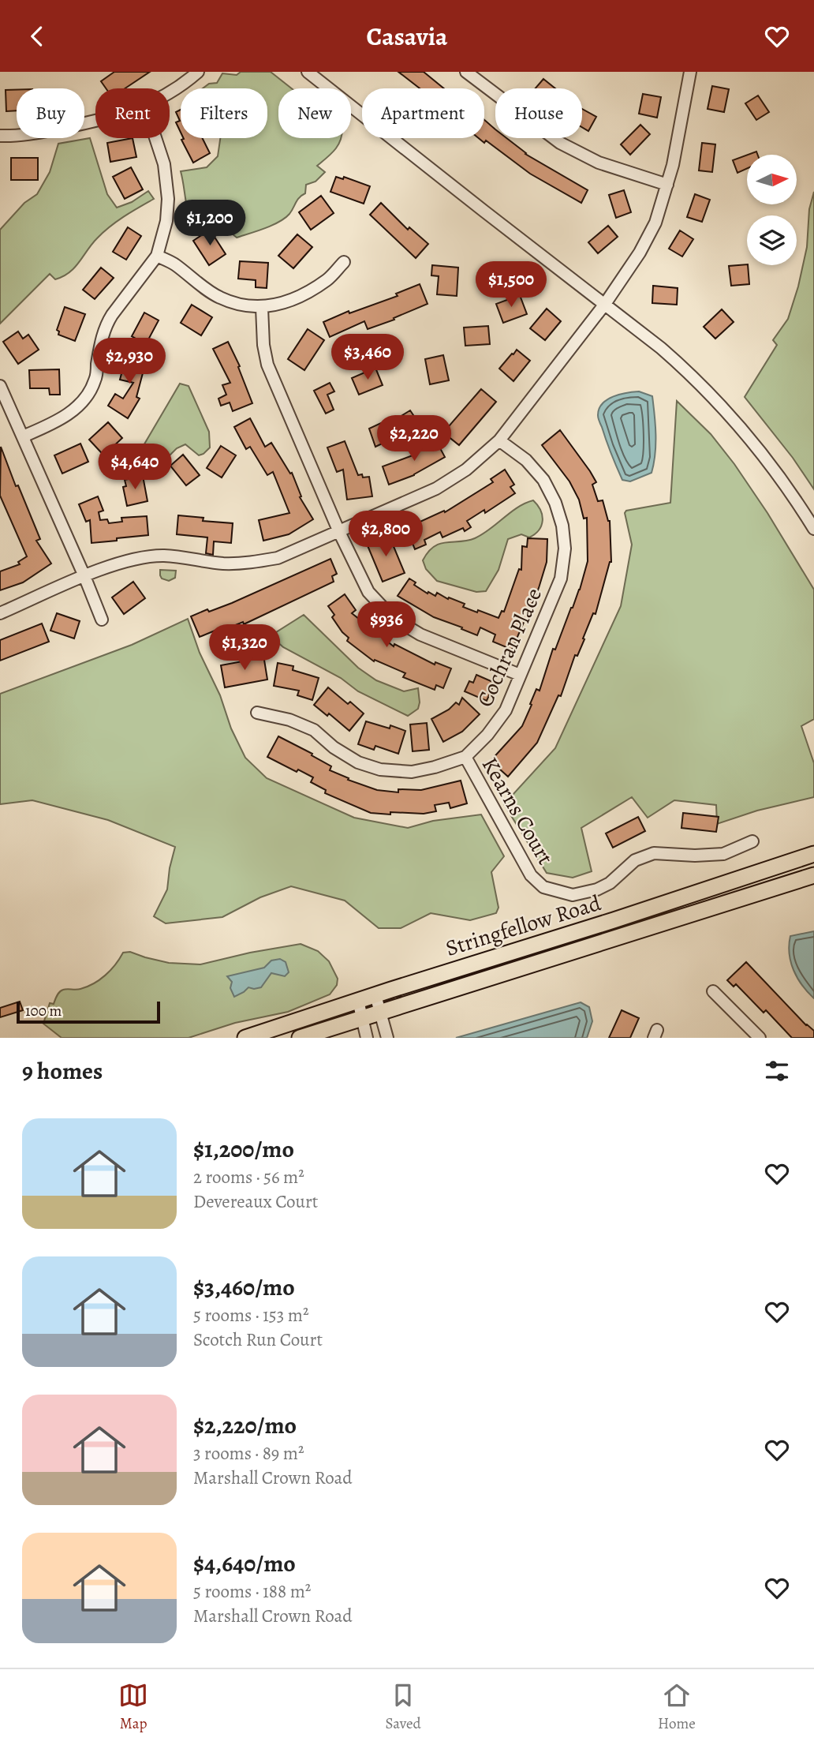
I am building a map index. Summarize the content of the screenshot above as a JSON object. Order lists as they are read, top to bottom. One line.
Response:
{"streets":{"main road":["Stringfellow Road"],"street":["Cochran Place","Kearns Court"]},"crossings":[["Cochran Place","Kearns Court"]],"scale_bar":"100 m","north":"right","page":{"header":"Casavia","chip":["Buy","Rent","Filters","New","Apartment","House"],"price":["$1,200","$1,500","$3,460","$2,930","$2,220","$4,640","$2,800","$936","$1,320"],"scale":"100 m","heading":"9 homes","list":[{"name":"$1,200/mo","note":"2 rooms · 56 m² · Devereaux Court"},{"name":"$3,460/mo","note":"5 rooms · 153 m² · Scotch Run Court"},{"name":"$2,220/mo","note":"3 rooms · 89 m² · Marshall Crown Road"},{"name":"$4,640/mo","note":"5 rooms · 188 m² · Marshall Crown Road"}],"tabs":["Map","Saved","Home"]}}
